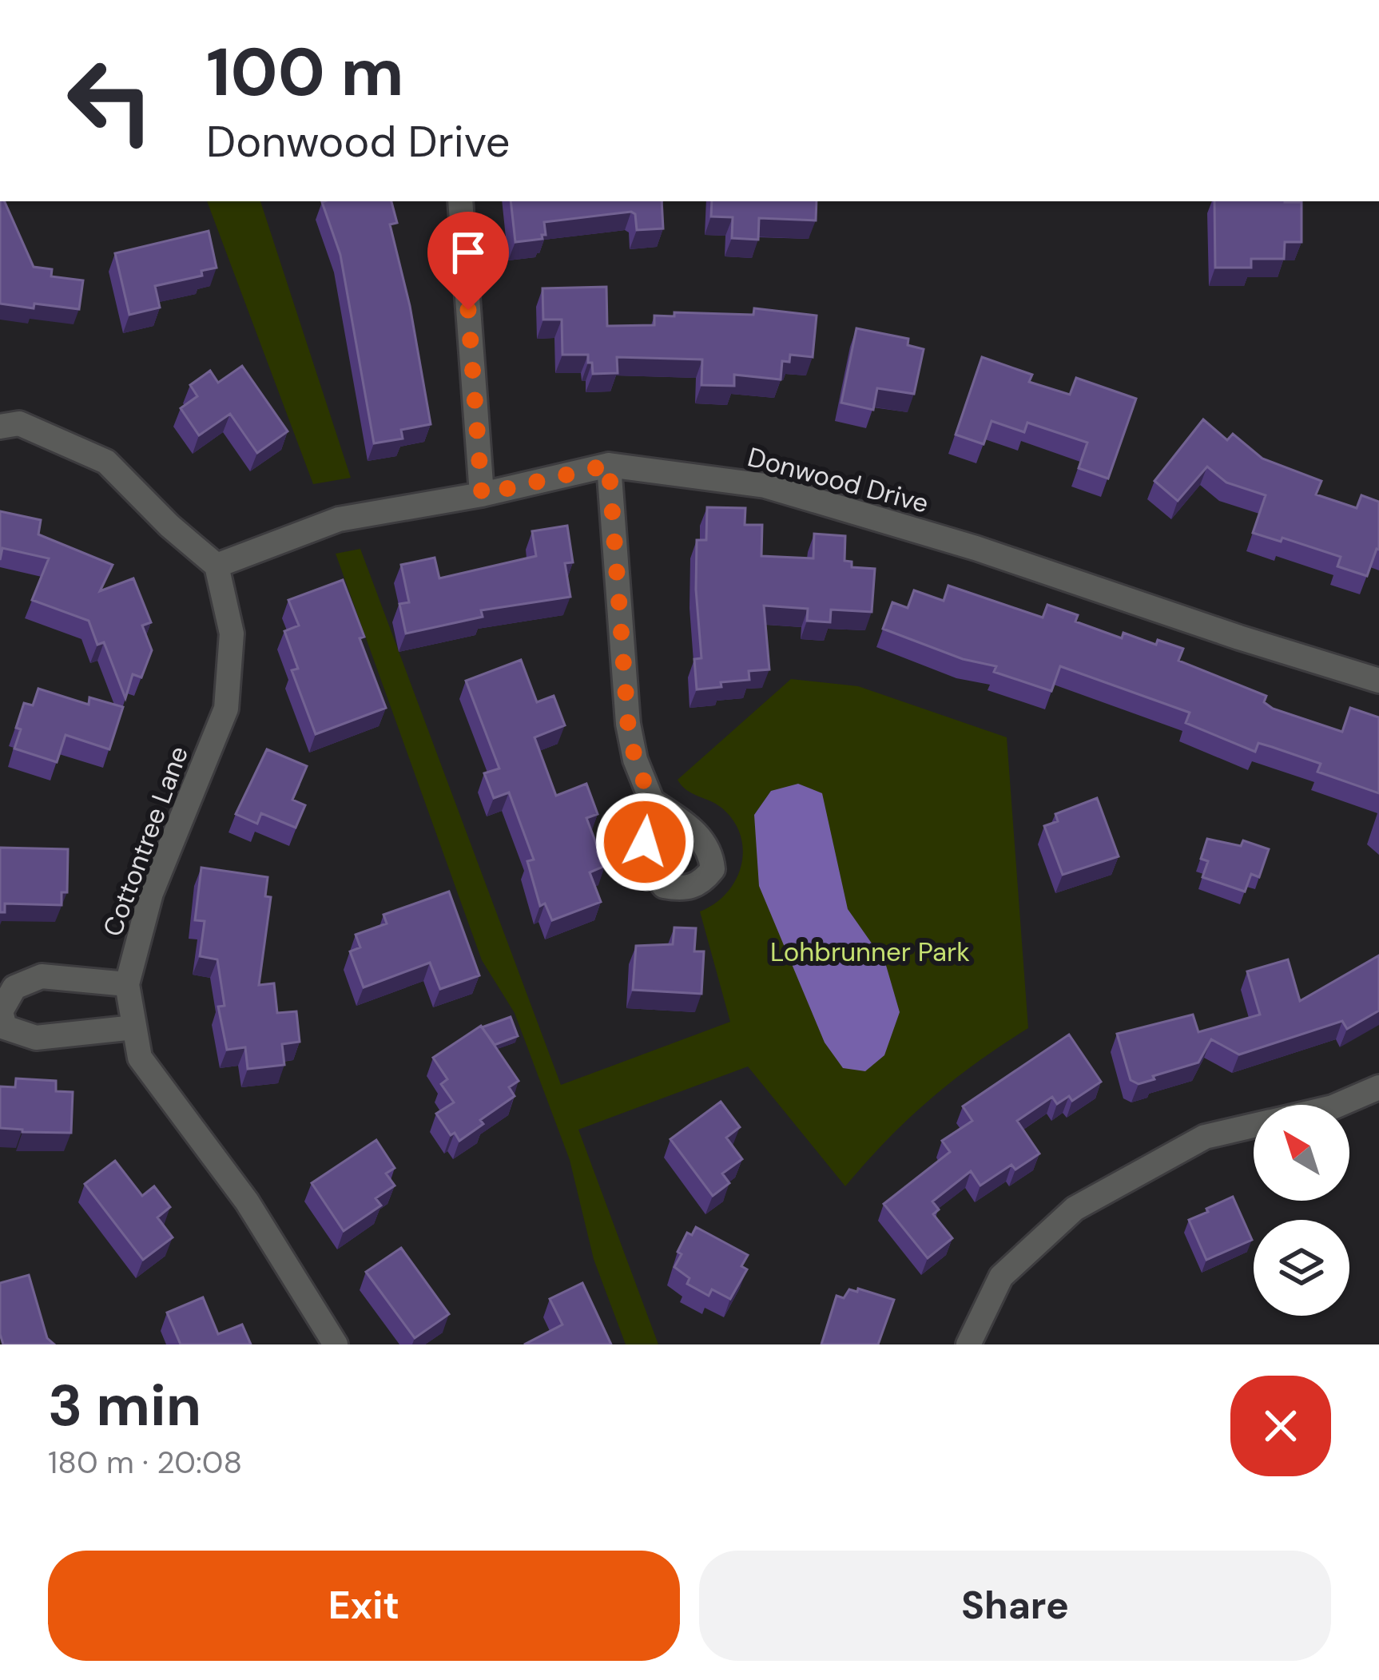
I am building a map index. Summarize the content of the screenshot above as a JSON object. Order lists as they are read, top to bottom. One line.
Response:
{"streets":{"street":["Donwood Drive","Cottontree Lane"]},"crossings":[["Donwood Drive","Cottontree Lane"]],"parks":["Lohbrunner Park"],"north":"top left","page":{"turn":["100 m","Donwood Drive"],"heading":["3 min","180 m · 20:08"],"buttons":["Exit","Share"]}}
